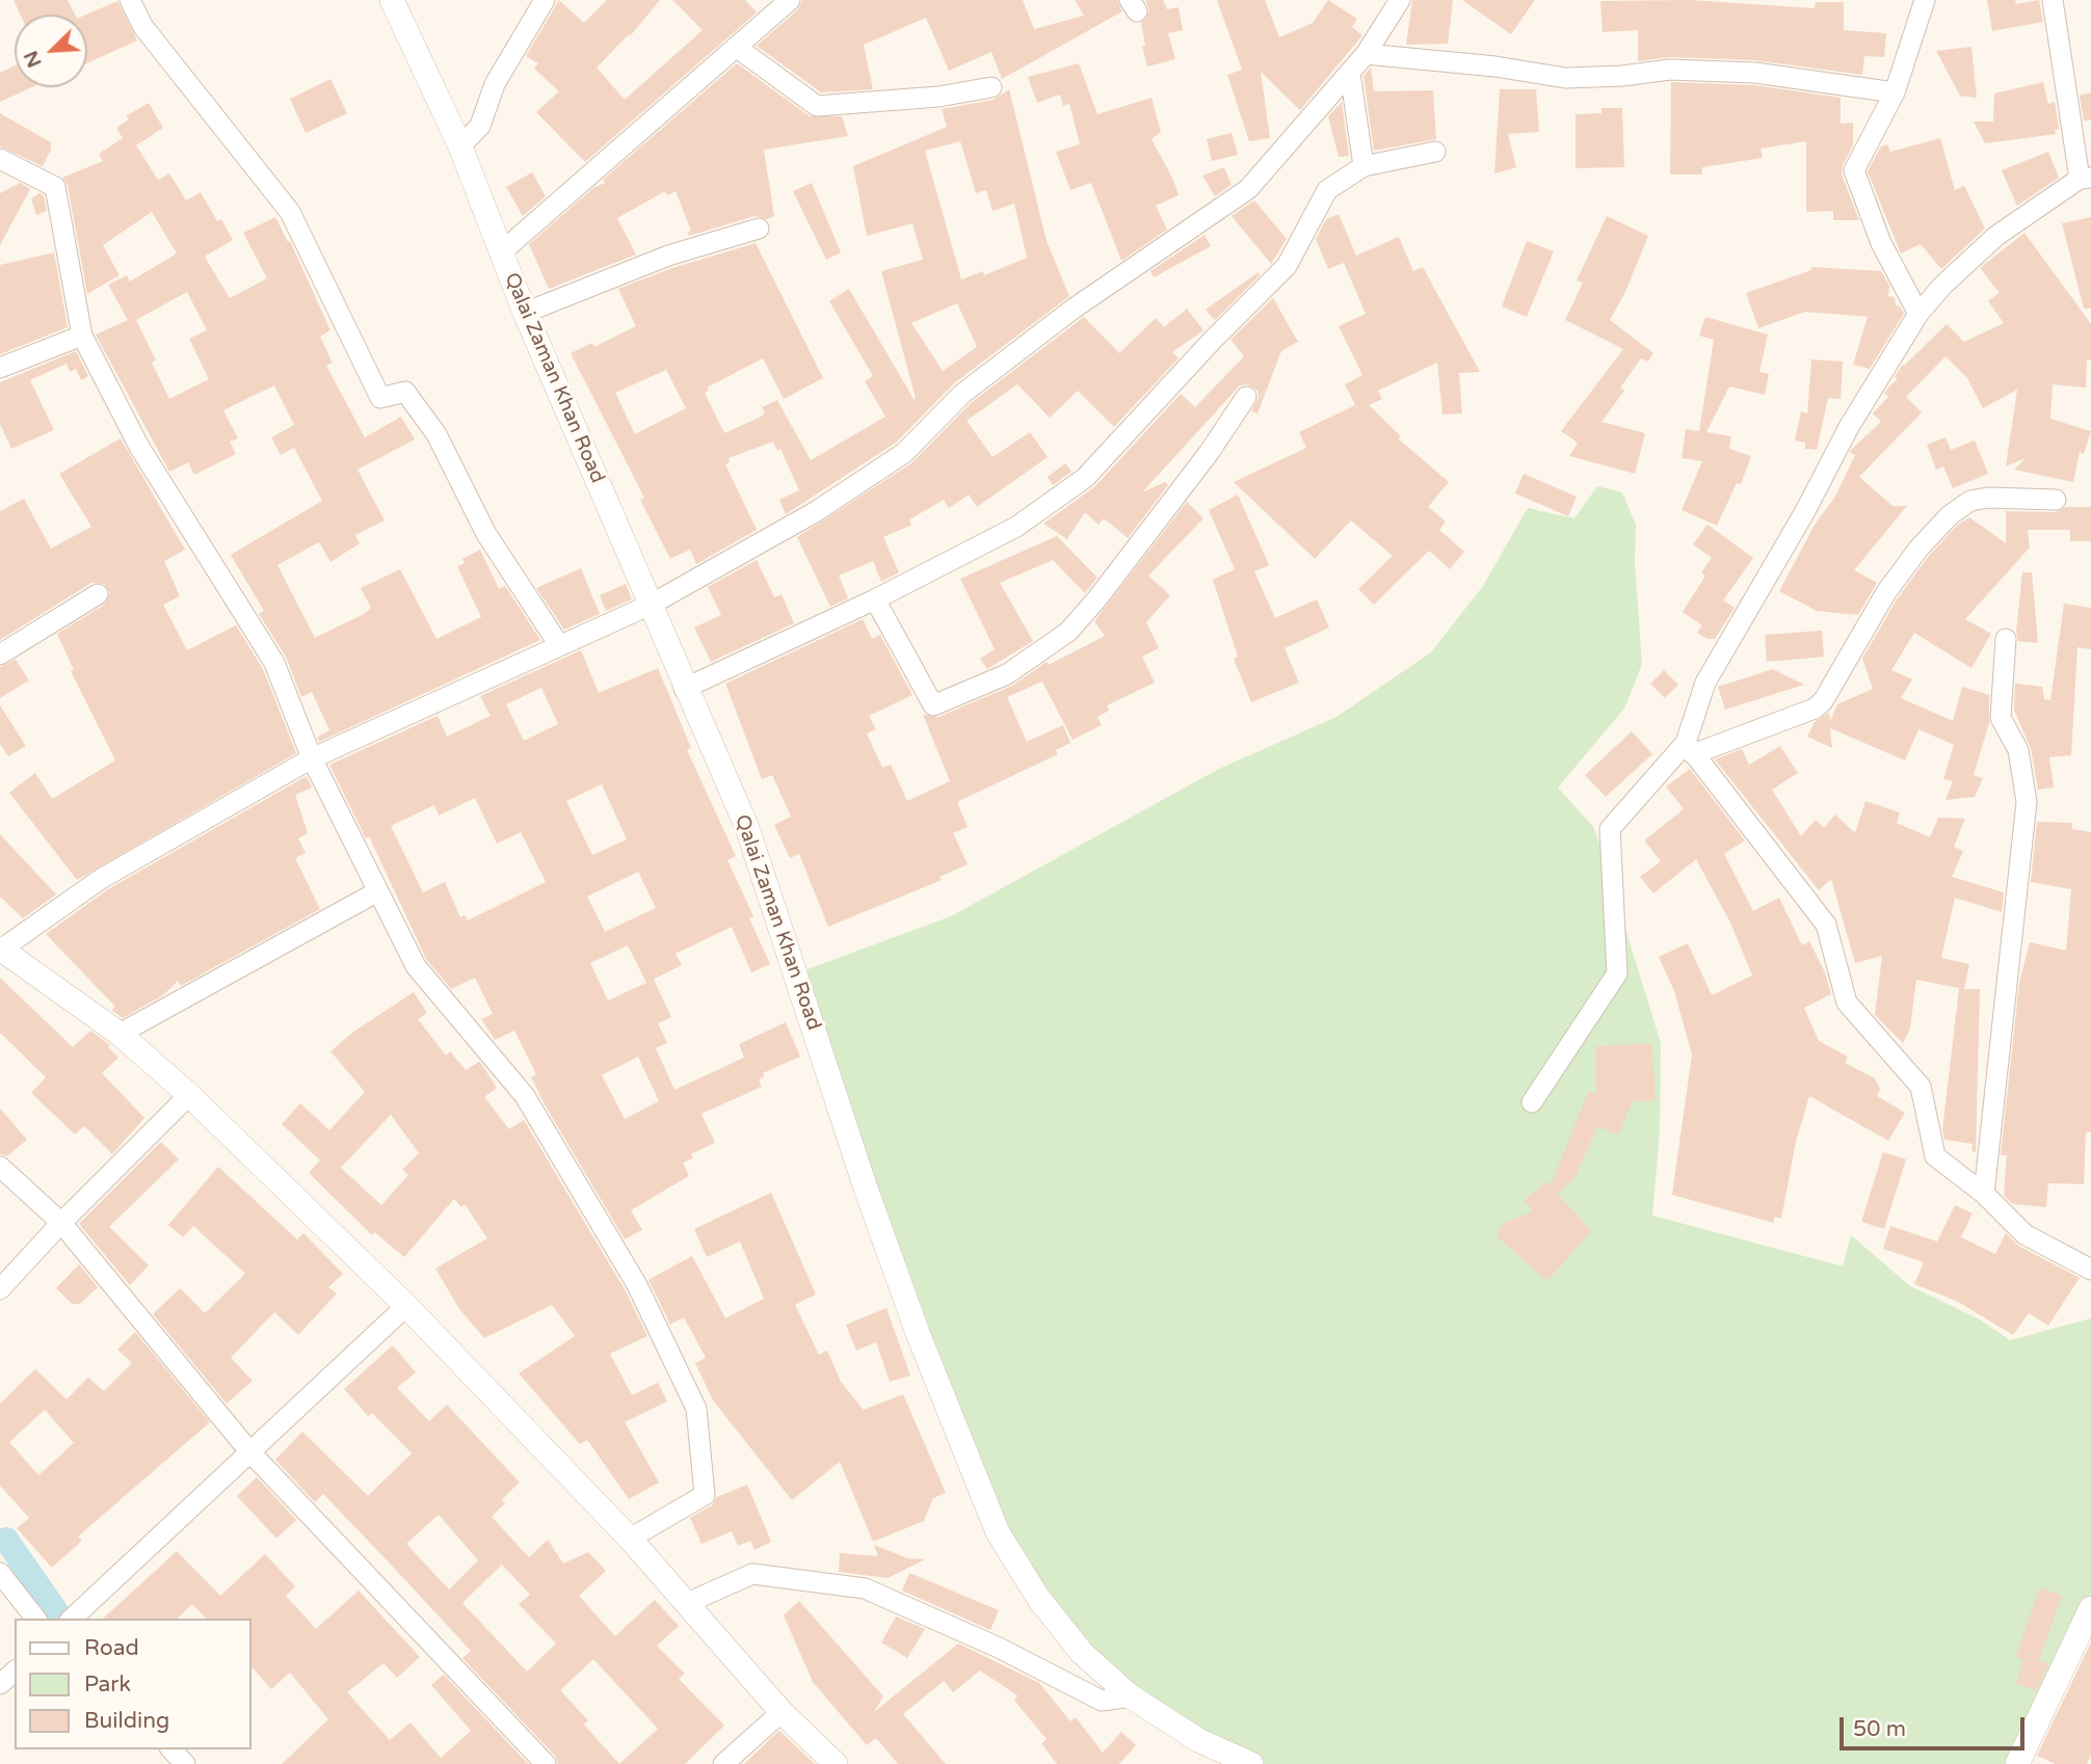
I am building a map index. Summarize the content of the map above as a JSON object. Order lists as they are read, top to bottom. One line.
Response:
{"streets":{"street":["Qalai Zaman Khan Road"]},"legend":["Road","Park","Building"],"scale_bar":"50 m","north":"bottom left"}
